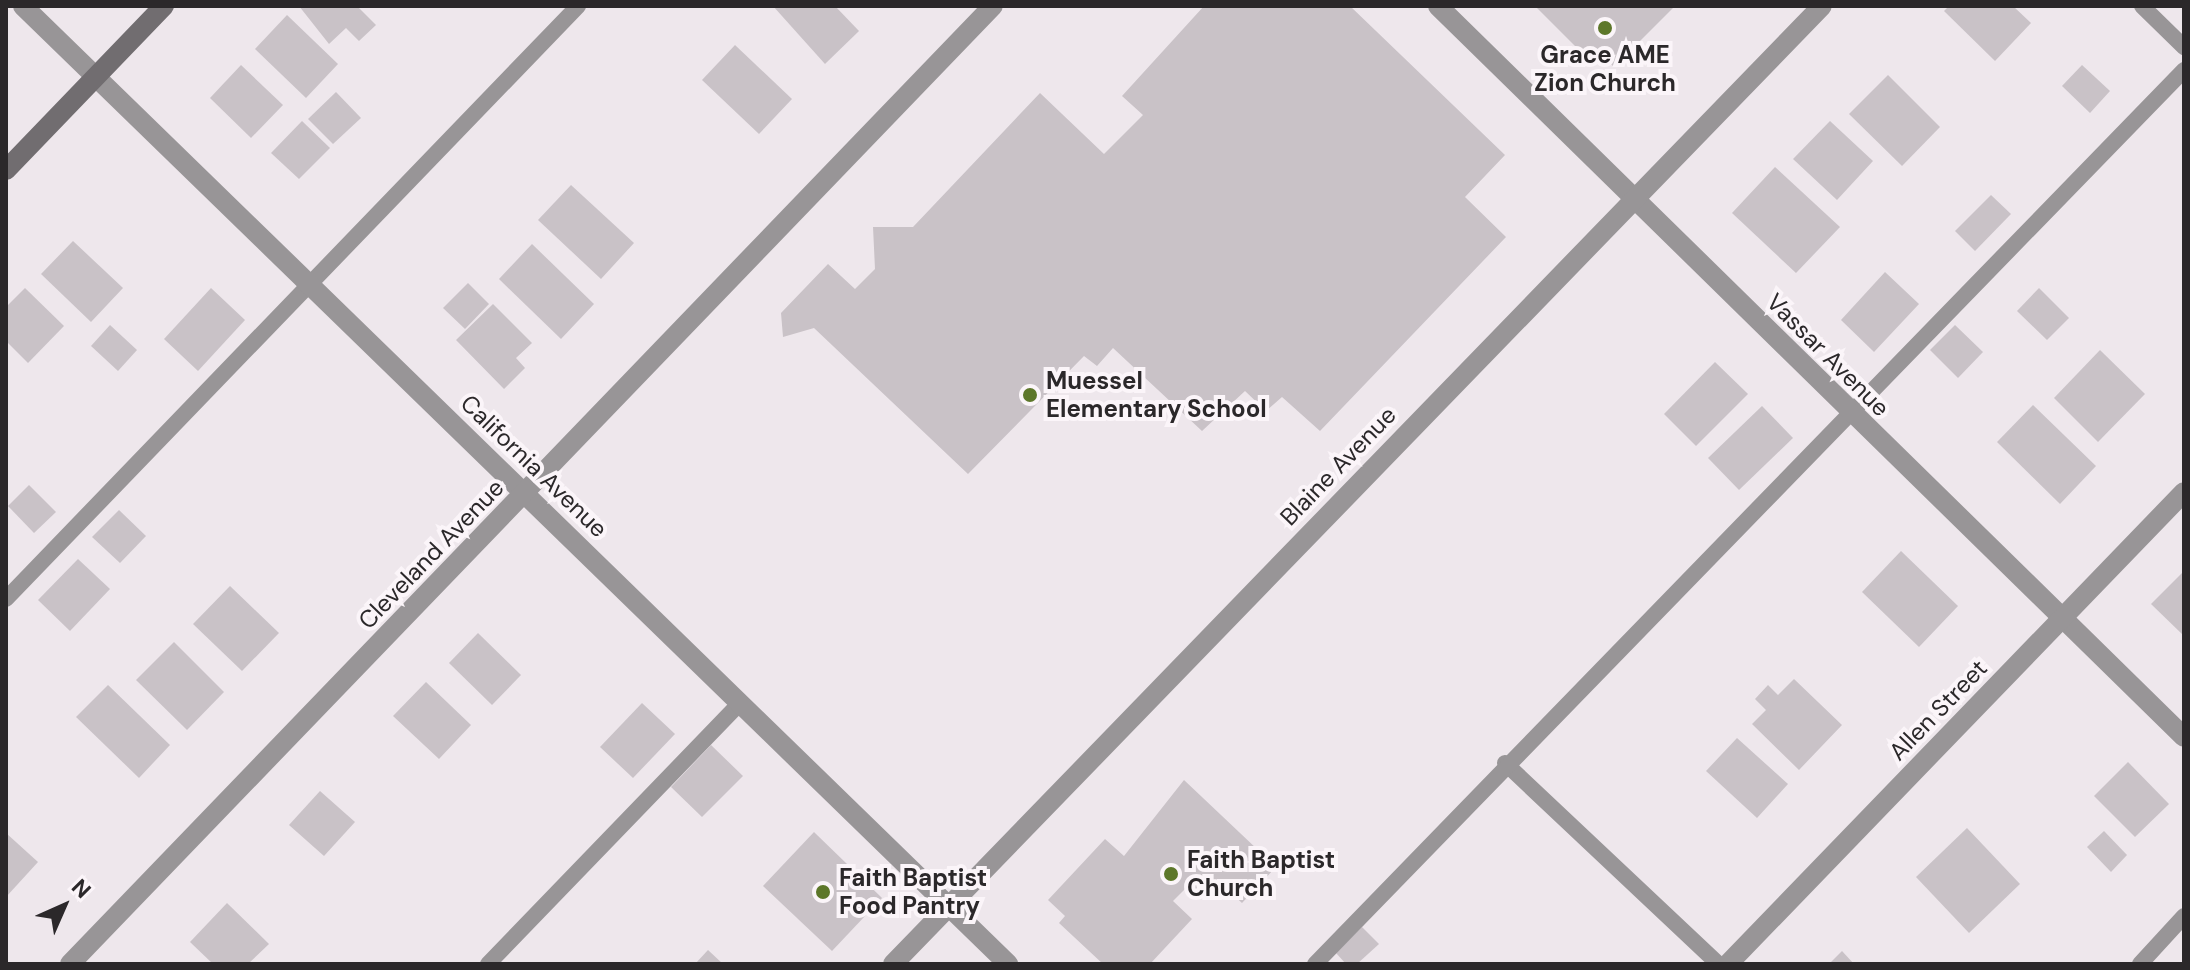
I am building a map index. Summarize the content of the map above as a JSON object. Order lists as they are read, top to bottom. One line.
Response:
{"streets":{"street":["Vassar Avenue","California Avenue","Blaine Avenue","Cleveland Avenue","Allen Street"]},"crossings":[["Vassar Avenue","Blaine Avenue"],["Vassar Avenue","Allen Street"],["California Avenue","Blaine Avenue"],["California Avenue","Cleveland Avenue"]],"places":["Grace AME Zion Church","Muessel Elementary School","Faith Baptist Church","Faith Baptist Food Pantry"],"north":"top right"}
